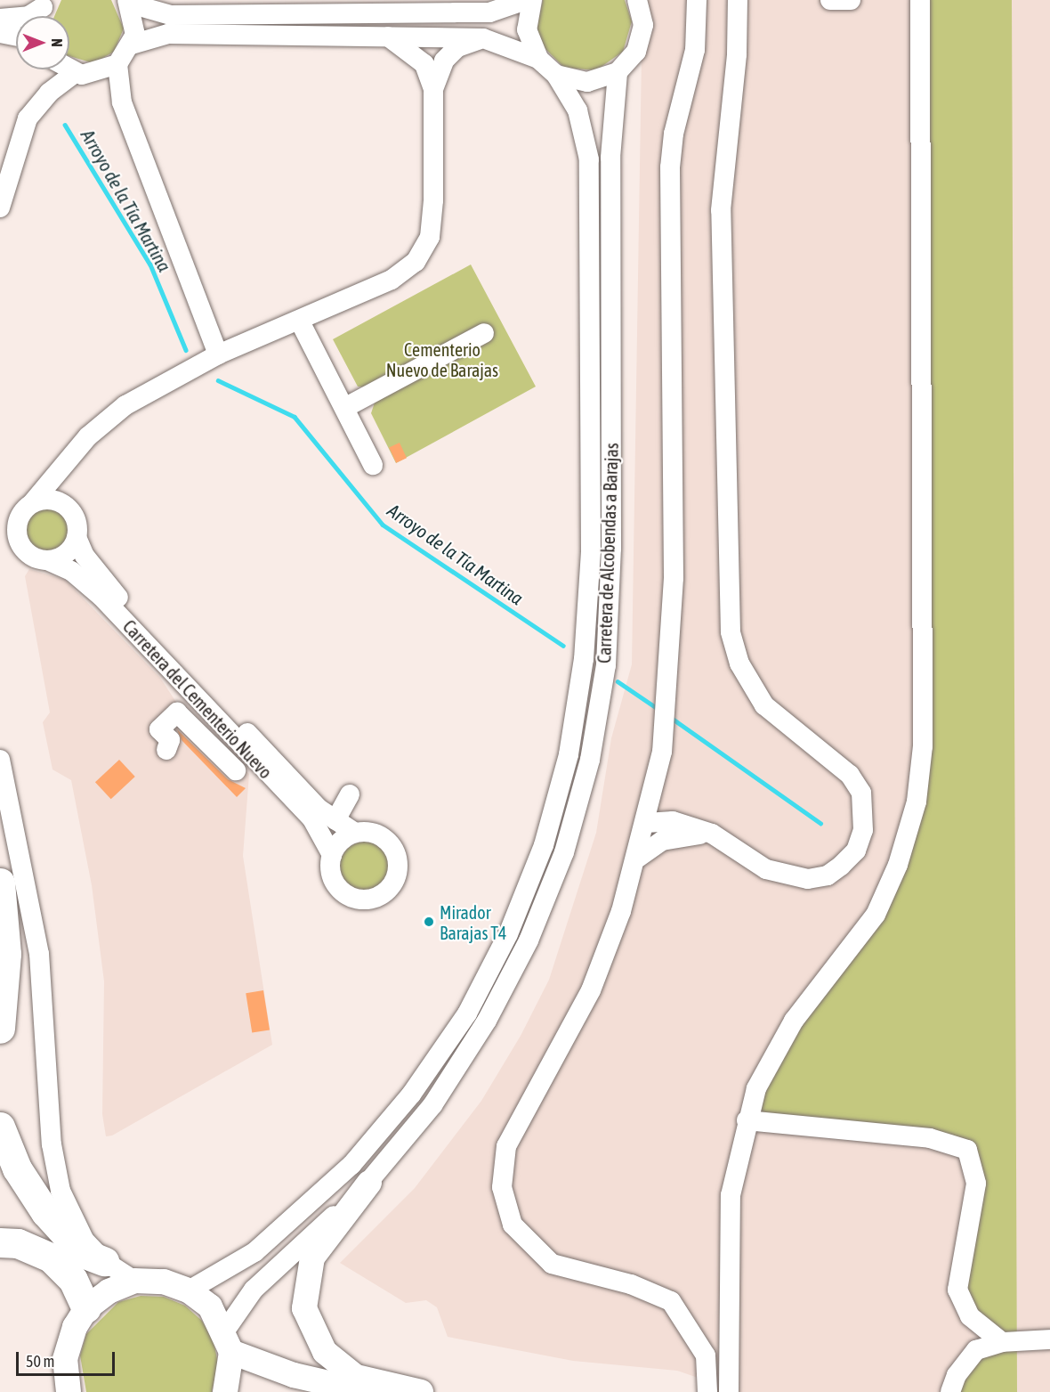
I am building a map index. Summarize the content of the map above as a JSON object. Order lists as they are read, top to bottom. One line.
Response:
{"streets":{"street":["Carretera de Alcobendas a Barajas","Carretera del Cementerio Nuevo"]},"water":["Arroyo de la Tía Martina"],"parks":["Cementerio Nuevo de Barajas"],"places":["Mirador Barajas T4"],"scale_bar":"50 m","north":"right"}
